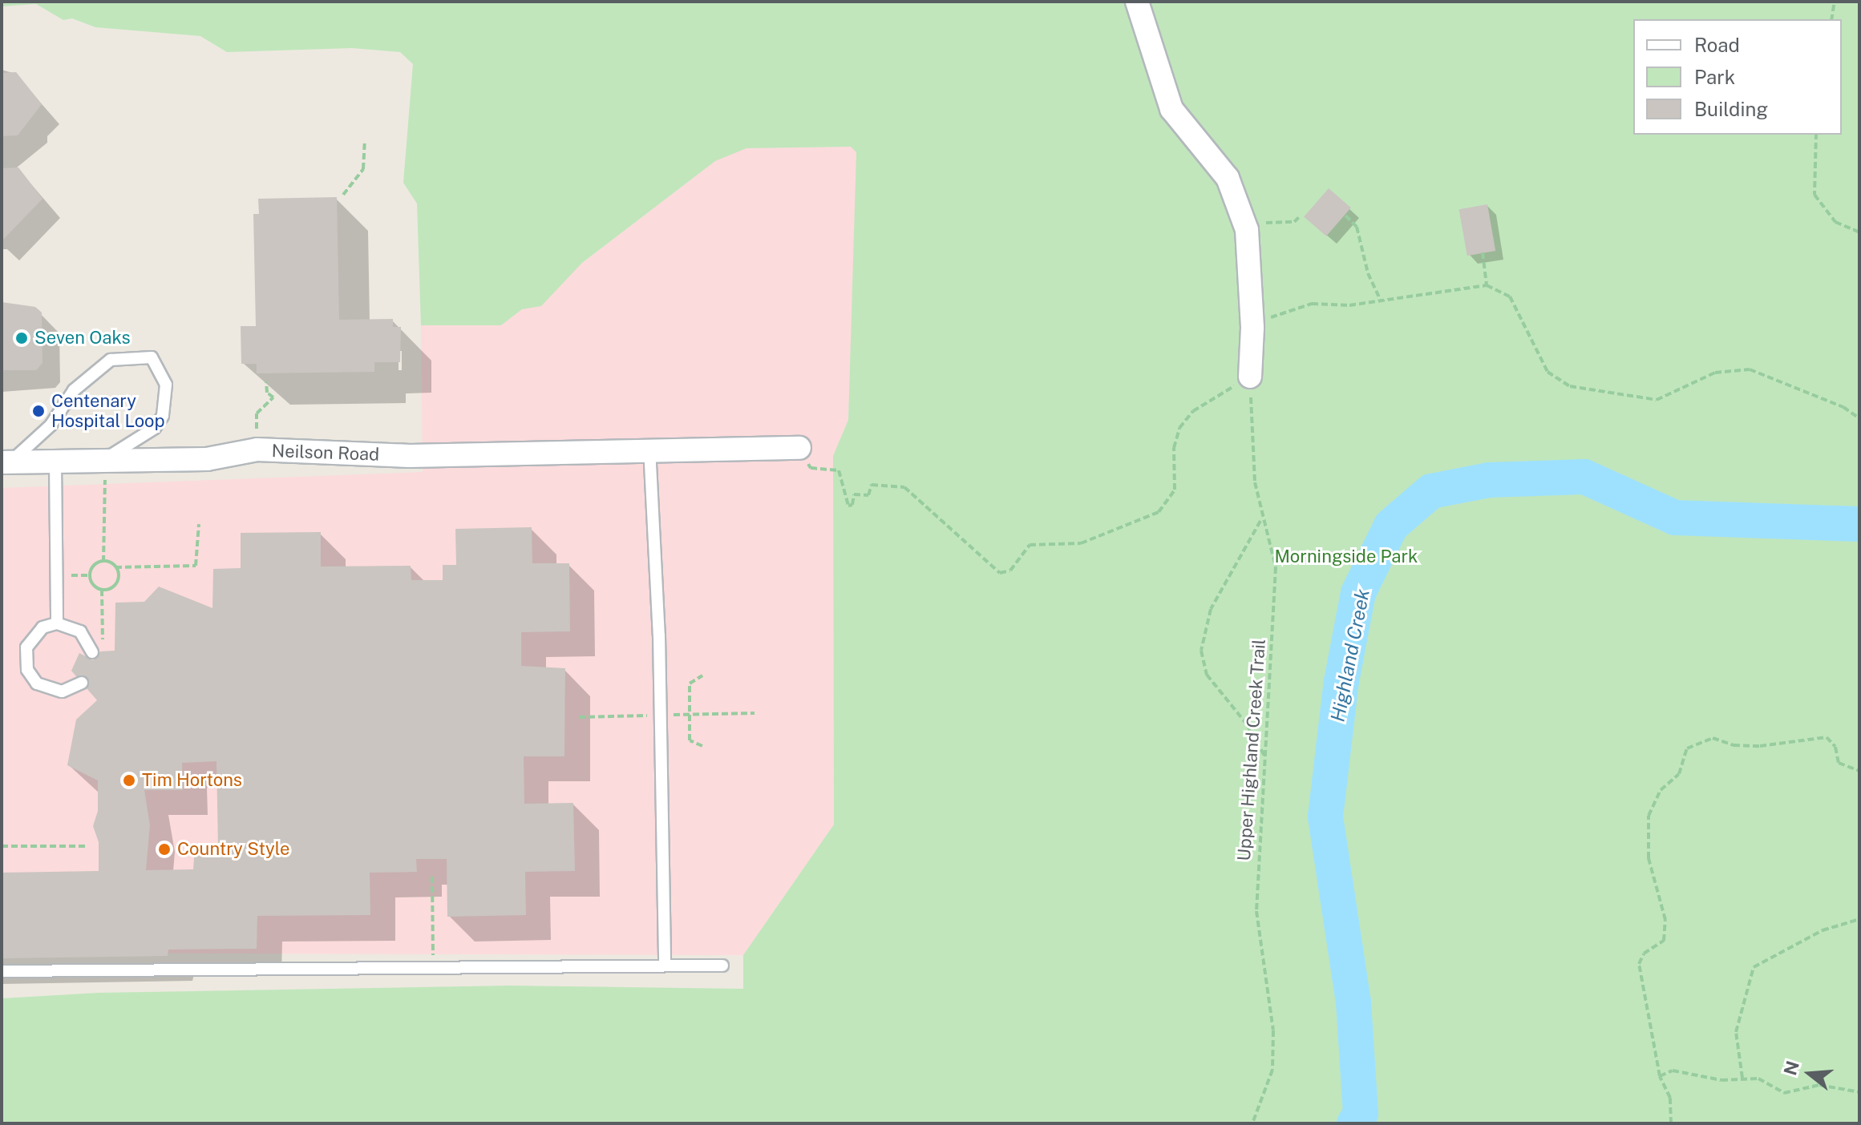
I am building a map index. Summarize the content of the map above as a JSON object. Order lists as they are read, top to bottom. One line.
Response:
{"streets":{"street":["Neilson Road"],"path":["Upper Highland Creek Trail"]},"water":["Highland Creek"],"parks":["Morningside Park"],"places":["Seven Oaks","Centenary Hospital Loop","Tim Hortons","Country Style"],"legend":["Road","Park","Building"],"north":"left"}
